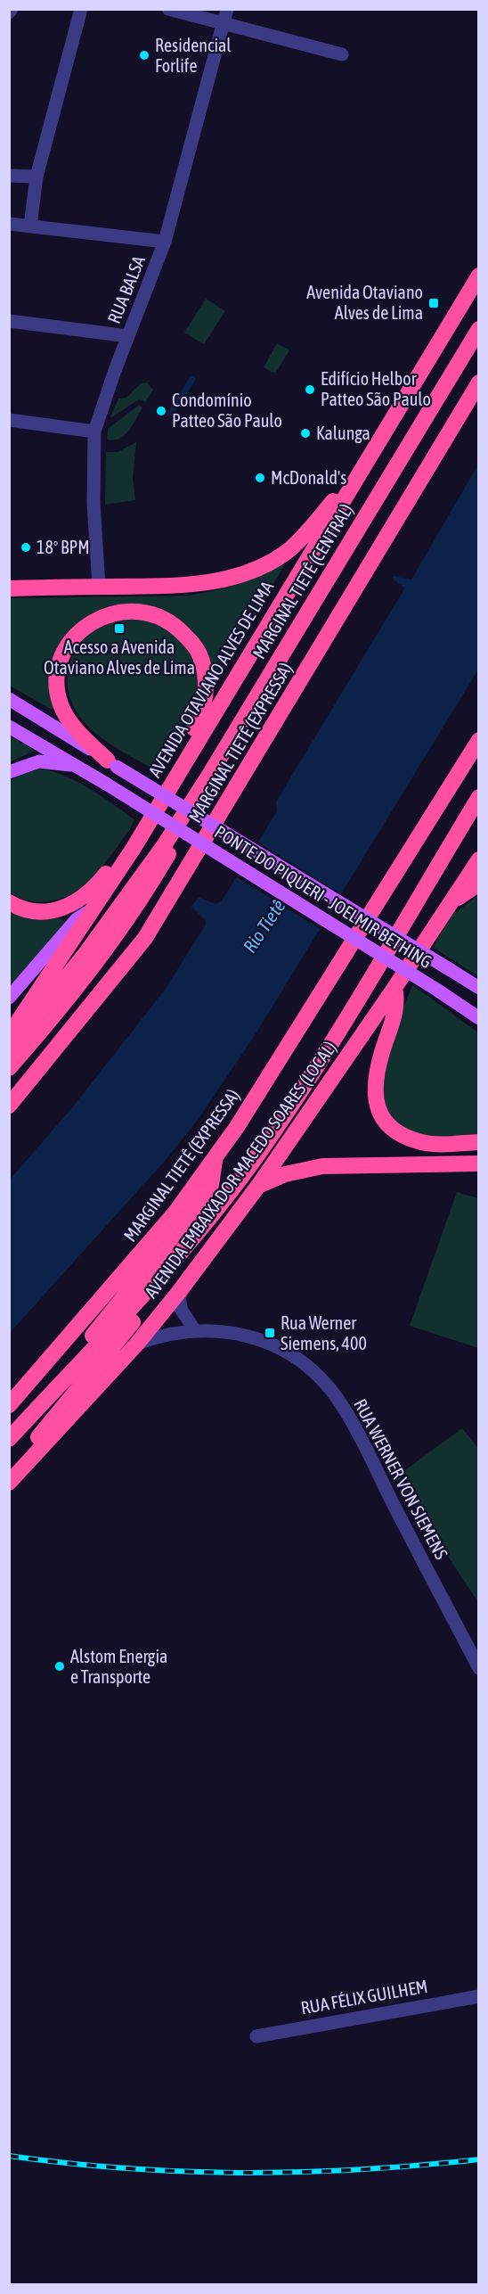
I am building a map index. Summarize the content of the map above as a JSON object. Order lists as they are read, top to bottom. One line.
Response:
{"streets":{"highway":["MARGINAL TIETÊ (CENTRAL)","AVENIDA OTAVIANO ALVES DE LIMA","MARGINAL TIETÊ (EXPRESSA)","AVENIDA EMBAIXADOR MACEDO SOARES (LOCAL)"],"main road":["PONTE DO PIQUERI - JOELMIR BETHING"],"street":["RUA BALSA","RUA WERNER VON SIEMENS","RUA FÉLIX GUILHEM"]},"crossings":[["AVENIDA EMBAIXADOR MACEDO SOARES (LOCAL)","RUA WERNER VON SIEMENS"]],"water":["Rio Tietê"],"places":{"other":["Residencial Forlife","Edifício Helbor Patteo São Paulo","Condomínio Patteo São Paulo","Kalunga","McDonald's","18º BPM","Alstom Energia e Transporte"],"transit":["Avenida Otaviano Alves de Lima","Acesso a Avenida Otaviano Alves de Lima","Rua Werner Siemens, 400"]}}
